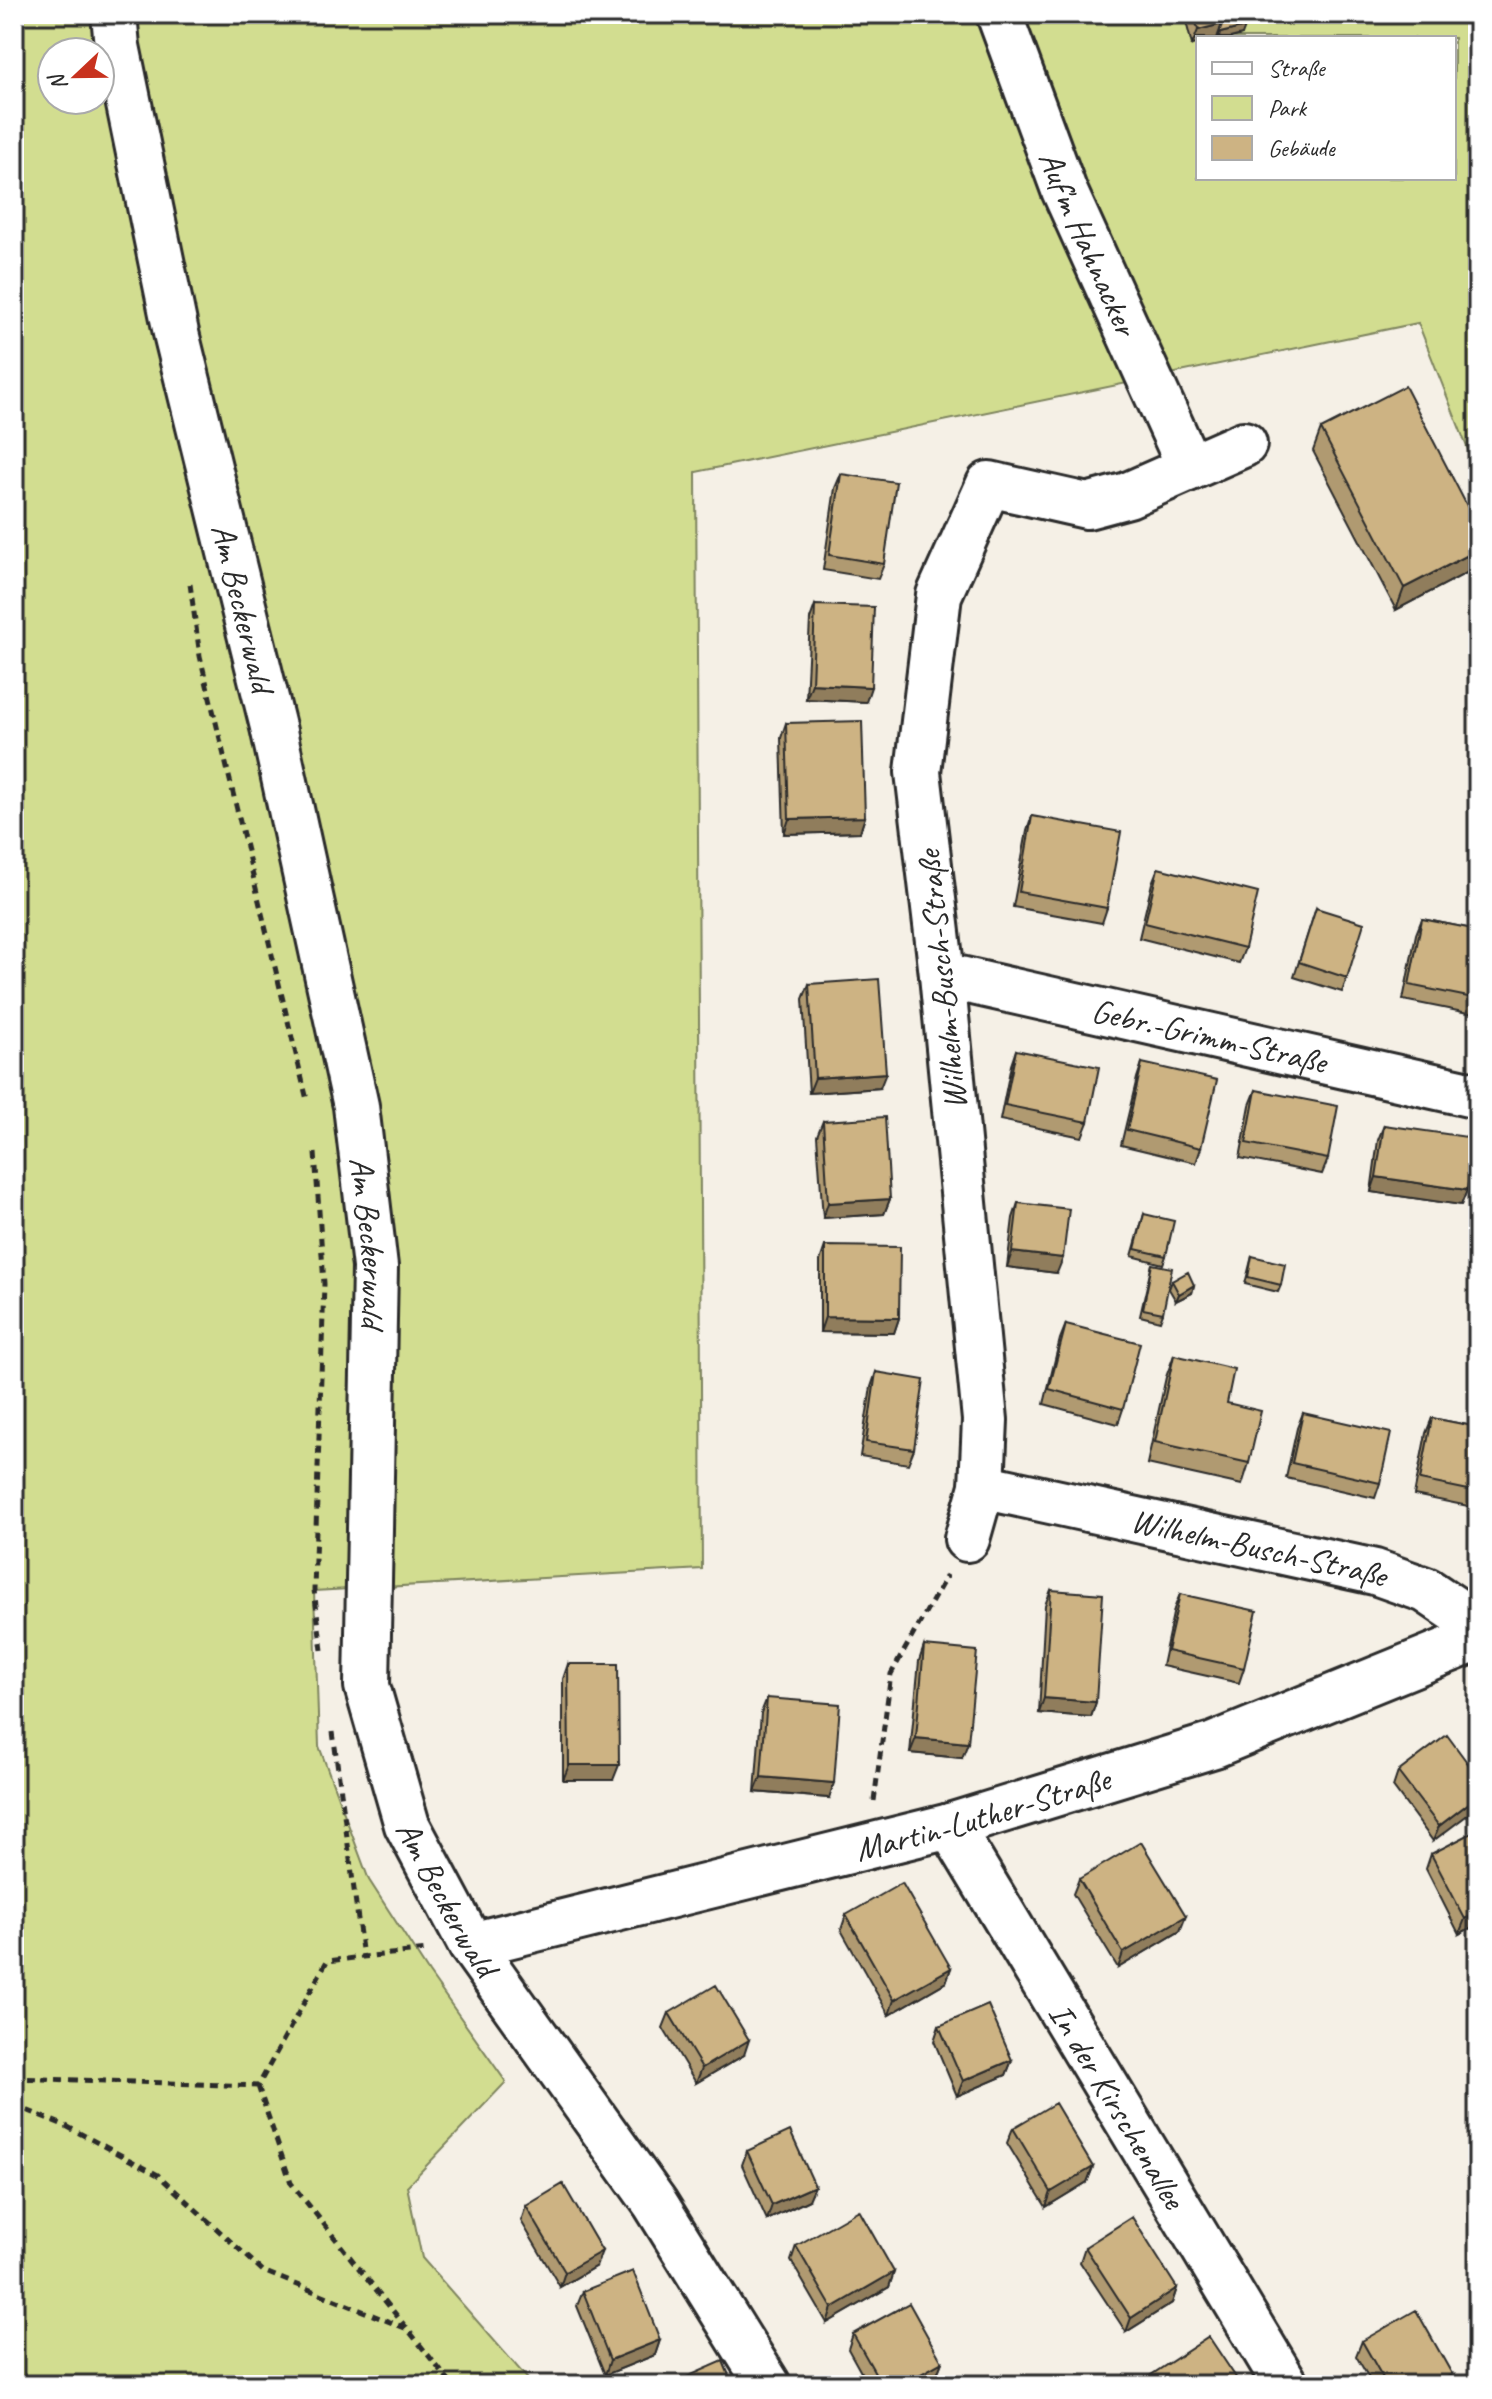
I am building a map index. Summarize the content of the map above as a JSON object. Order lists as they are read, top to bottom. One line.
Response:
{"streets":{"street":["Auf'm Hahnacker","Am Beckerwald","Wilhelm-Busch-Straße","Gebr.-Grimm-Straße","Martin-Luther-Straße","In der Kirschenallee"]},"crossings":[["Auf'm Hahnacker","Wilhelm-Busch-Straße"],["Am Beckerwald","Martin-Luther-Straße"],["Wilhelm-Busch-Straße","Gebr.-Grimm-Straße"],["Martin-Luther-Straße","In der Kirschenallee"]],"legend":["Straße","Park","Gebäude"],"north":"left"}
